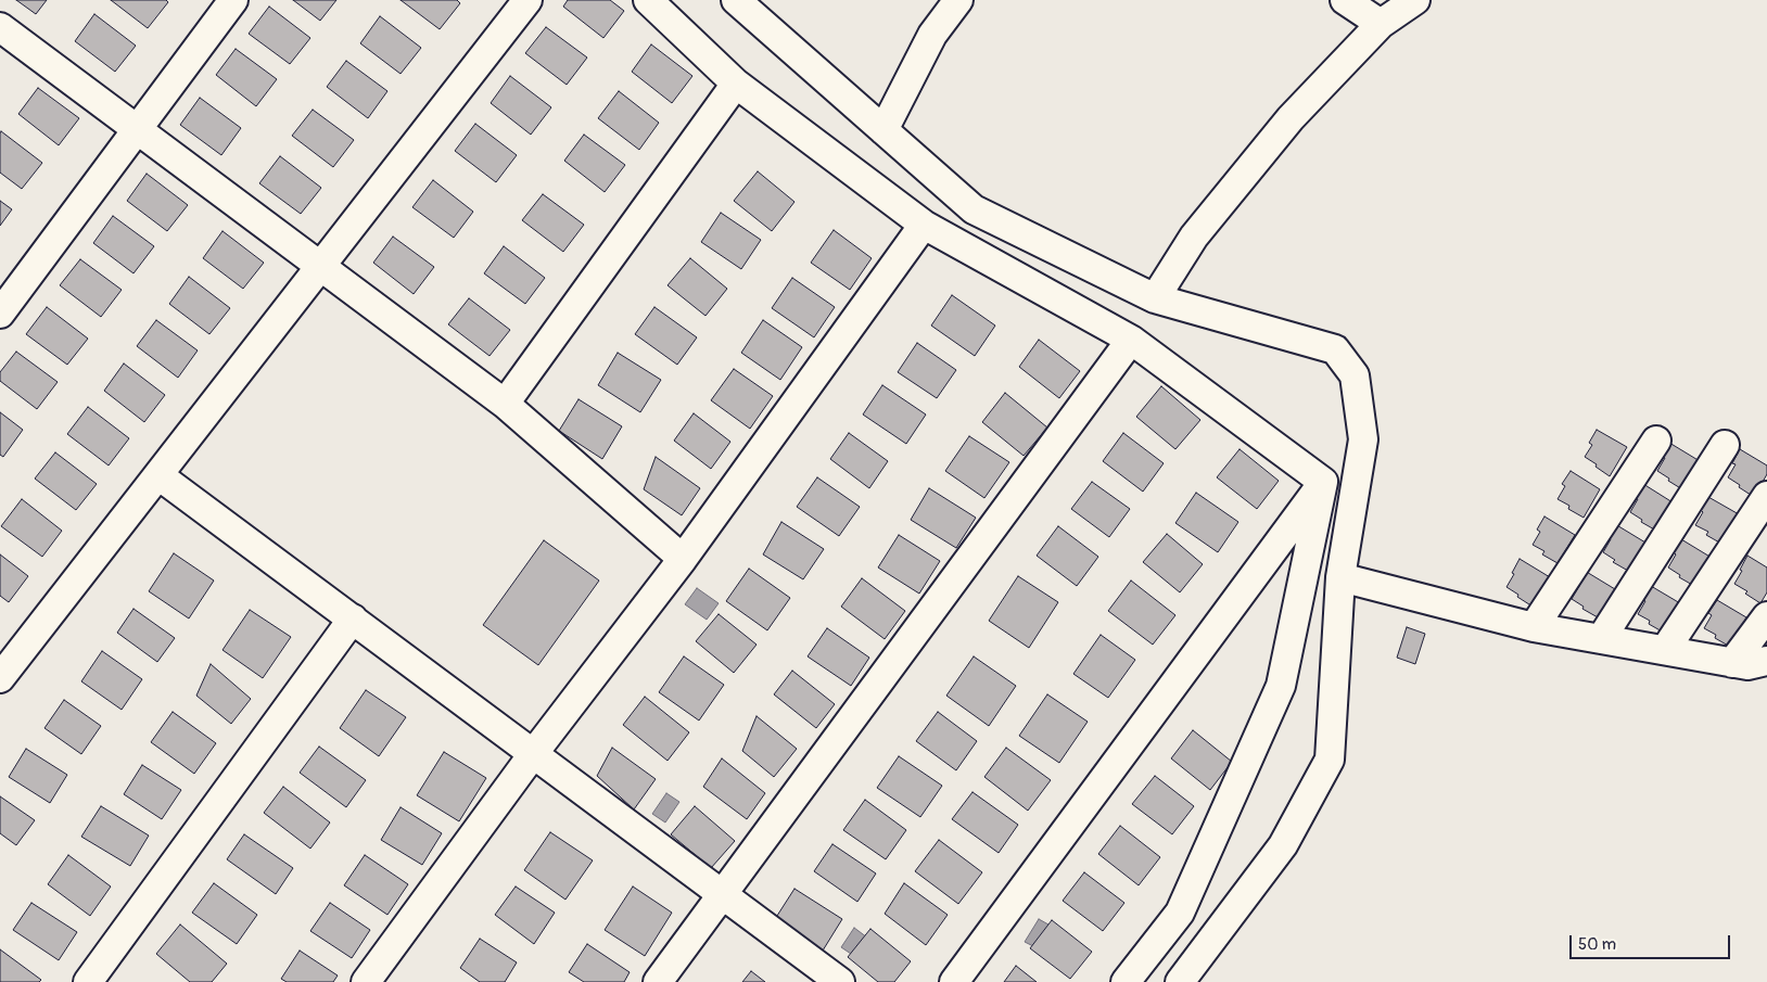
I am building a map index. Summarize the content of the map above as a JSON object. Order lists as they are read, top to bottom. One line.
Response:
{"scale_bar":"50 m"}
